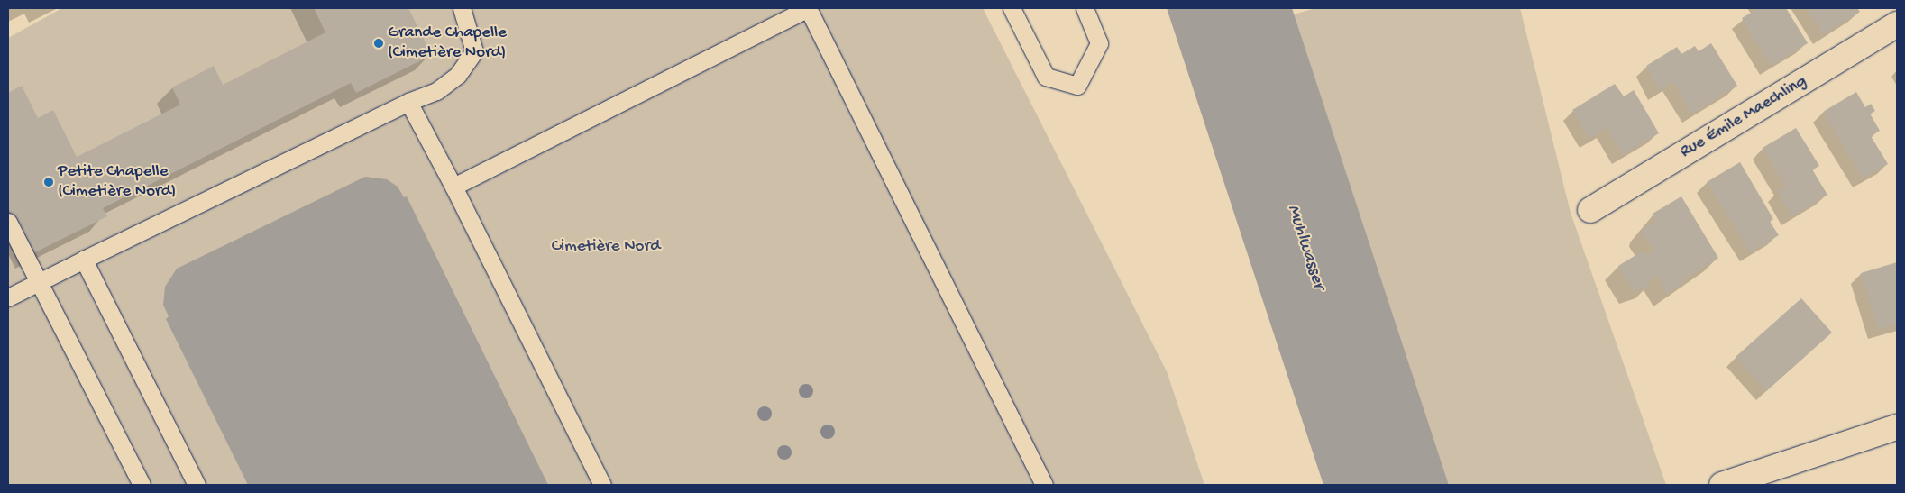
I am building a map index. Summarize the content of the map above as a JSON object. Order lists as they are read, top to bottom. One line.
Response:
{"streets":{"street":["Rue Émile Maechling"]},"water":["Muhlwasser"],"parks":["Cimetière Nord"],"places":["Grande Chapelle (Cimetière Nord)","Petite Chapelle (Cimetière Nord)"]}
